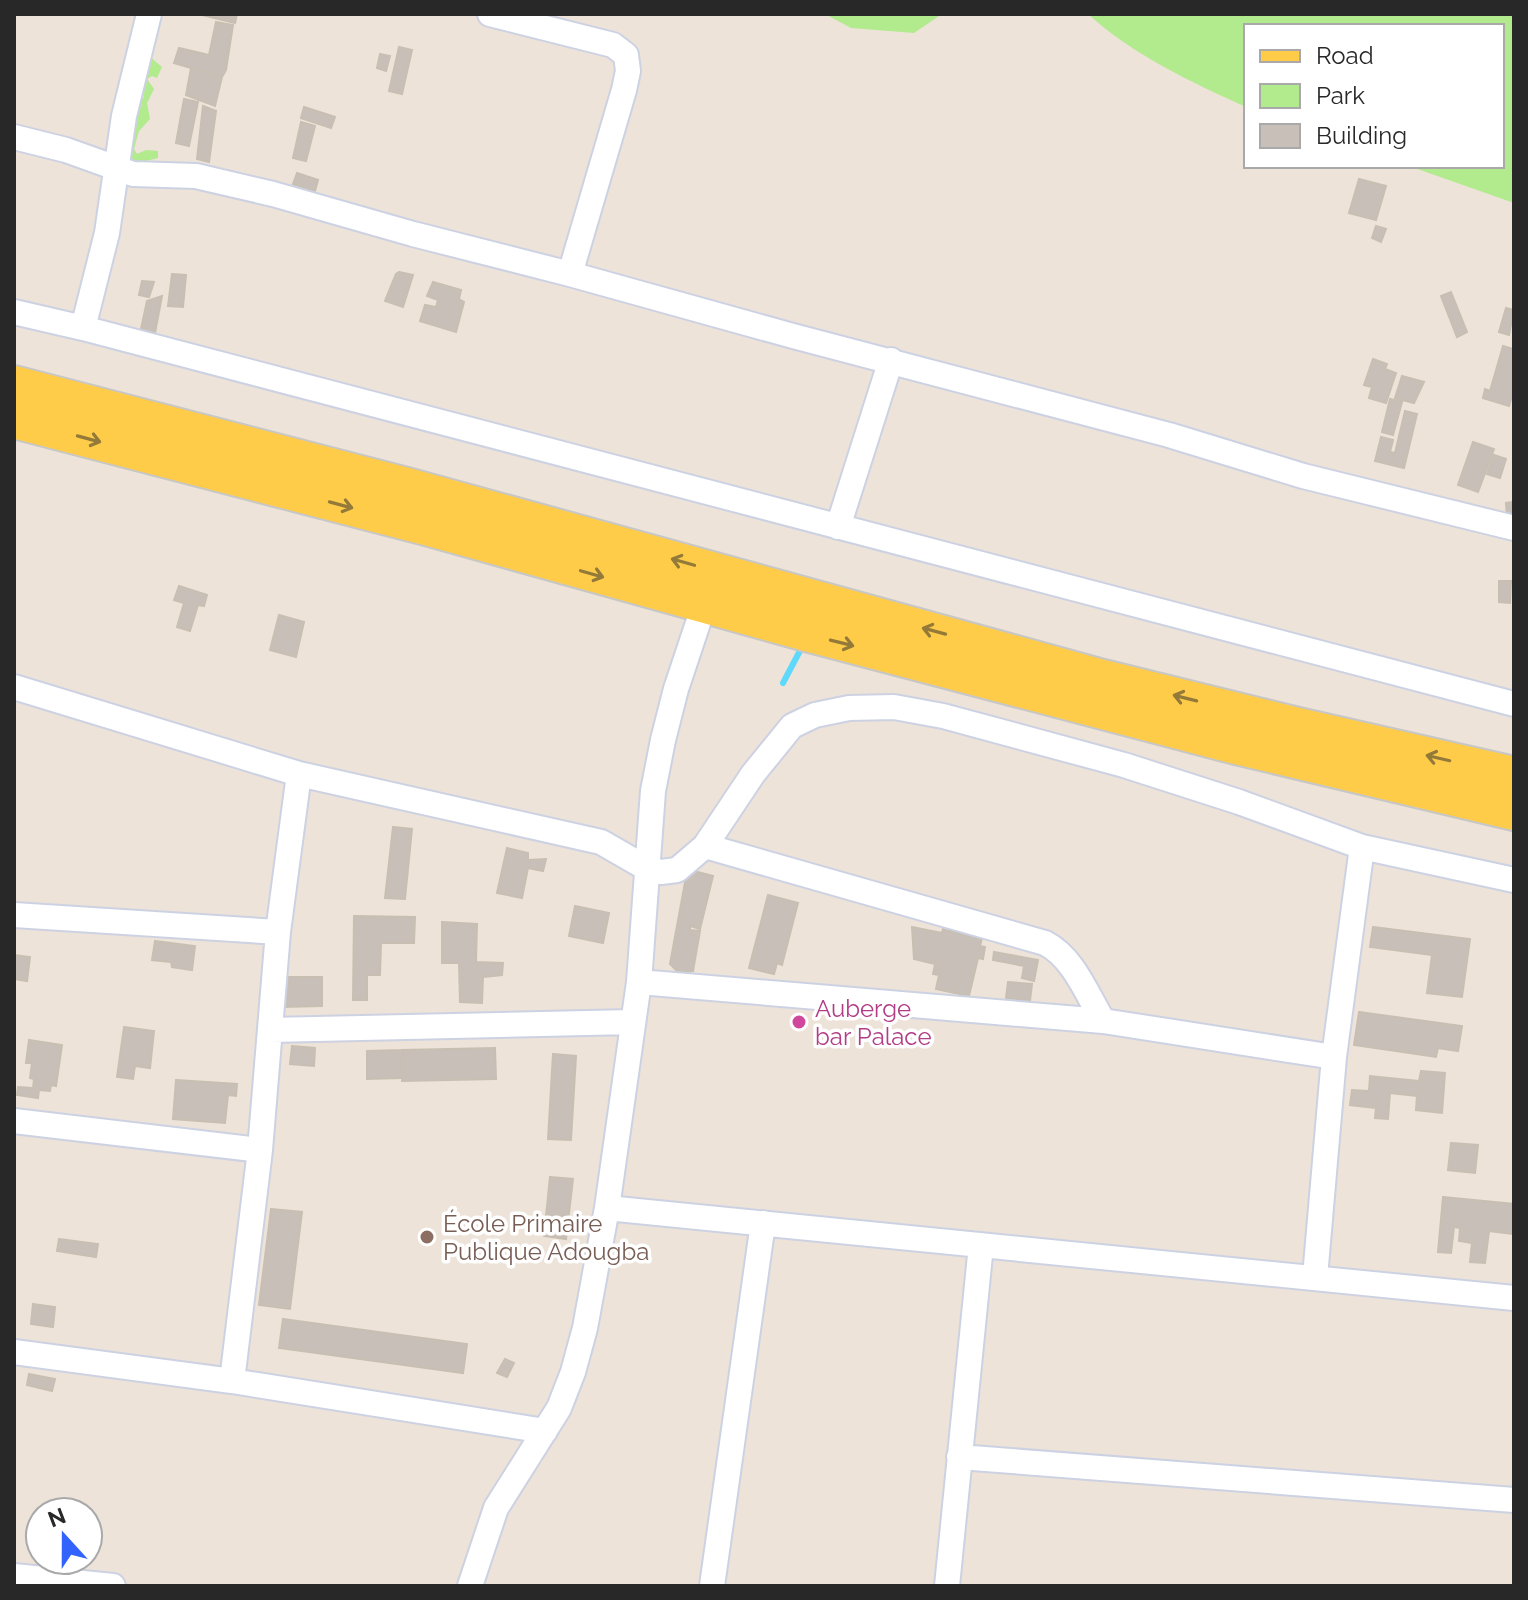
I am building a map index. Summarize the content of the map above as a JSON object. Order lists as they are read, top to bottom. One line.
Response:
{"places":["Auberge bar Palace","École Primaire Publique Adougba"],"legend":["Road","Park","Building"],"north":"top"}
